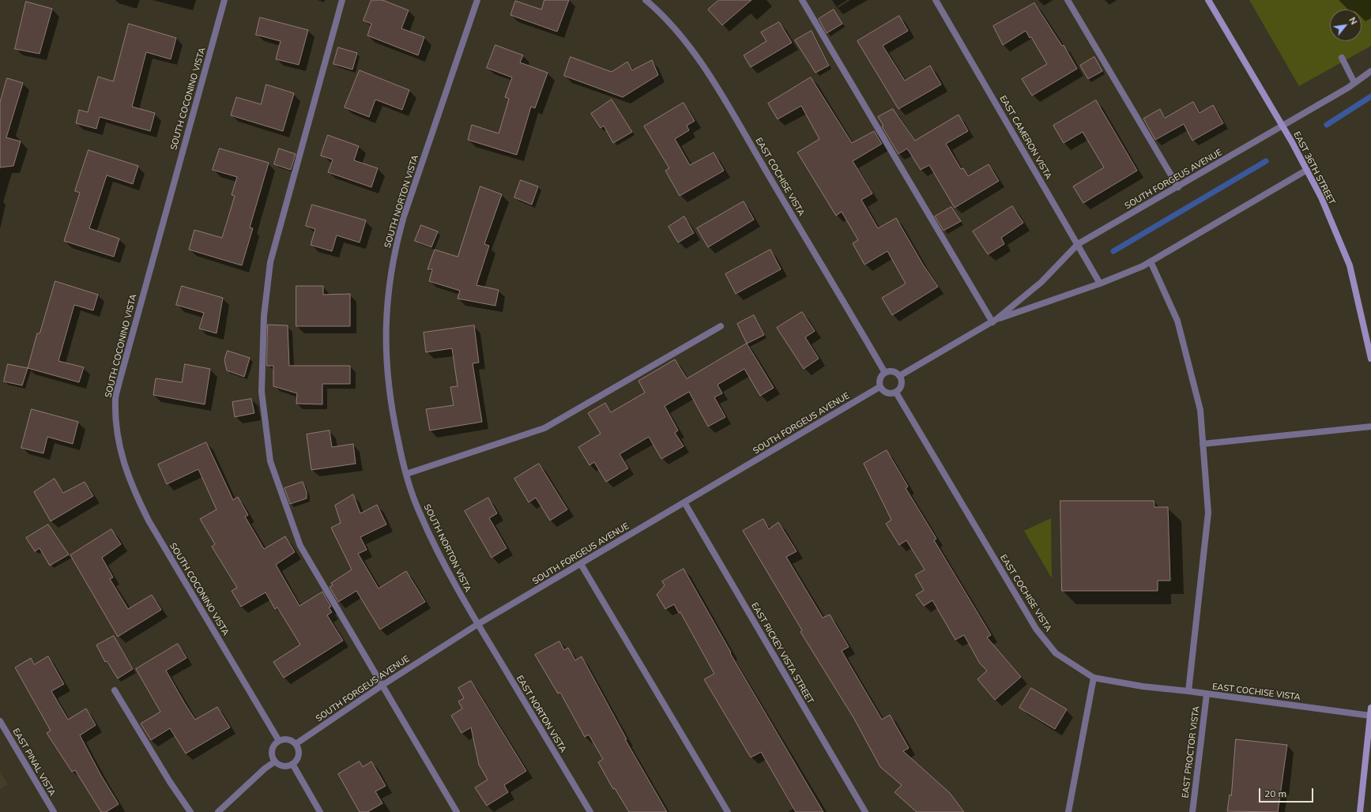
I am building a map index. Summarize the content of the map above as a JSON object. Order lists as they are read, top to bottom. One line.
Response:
{"streets":{"main road":["EAST 36TH STREET"],"street":["SOUTH COCONINO VISTA","EAST CAMERON VISTA","EAST COCHISE VISTA","SOUTH FORGEUS AVENUE","SOUTH NORTON VISTA","EAST RICKEY VISTA STREET","EAST NORTON VISTA","EAST PROCTOR VISTA","EAST PINAL VISTA"]},"crossings":[["SOUTH COCONINO VISTA","SOUTH FORGEUS AVENUE"],["EAST CAMERON VISTA","SOUTH FORGEUS AVENUE"],["EAST 36TH STREET","SOUTH FORGEUS AVENUE"],["EAST COCHISE VISTA","SOUTH FORGEUS AVENUE"],["EAST COCHISE VISTA","EAST PROCTOR VISTA"],["SOUTH FORGEUS AVENUE","SOUTH NORTON VISTA"],["SOUTH FORGEUS AVENUE","EAST RICKEY VISTA STREET"],["SOUTH FORGEUS AVENUE","EAST NORTON VISTA"],["SOUTH NORTON VISTA","EAST NORTON VISTA"]],"scale_bar":"20 m","north":"top right"}
